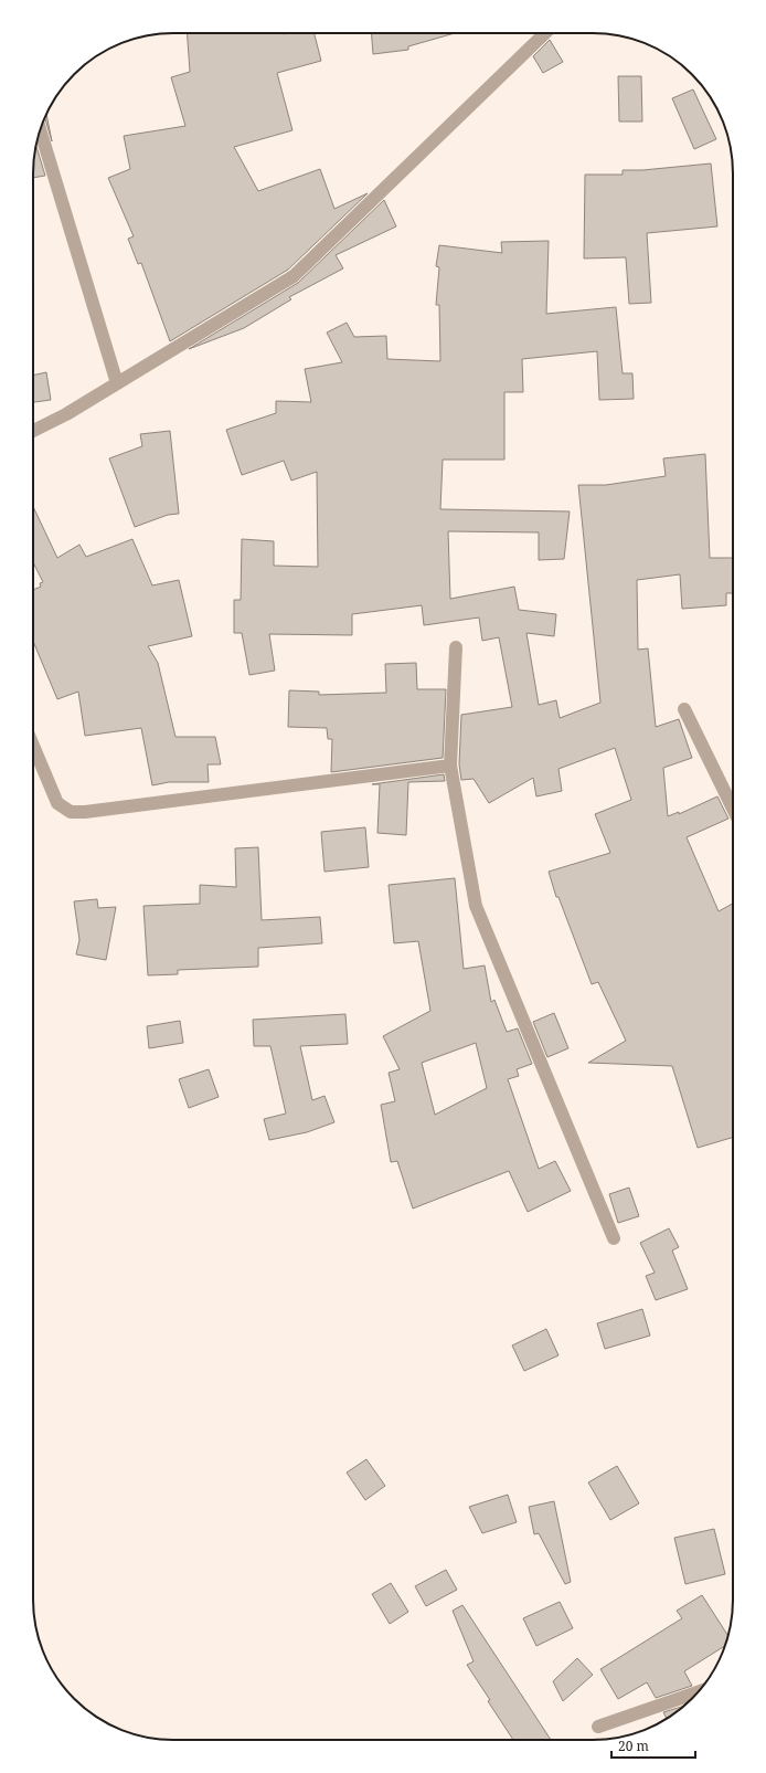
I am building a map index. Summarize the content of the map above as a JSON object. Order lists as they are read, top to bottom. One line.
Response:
{"scale_bar":"20 m"}
